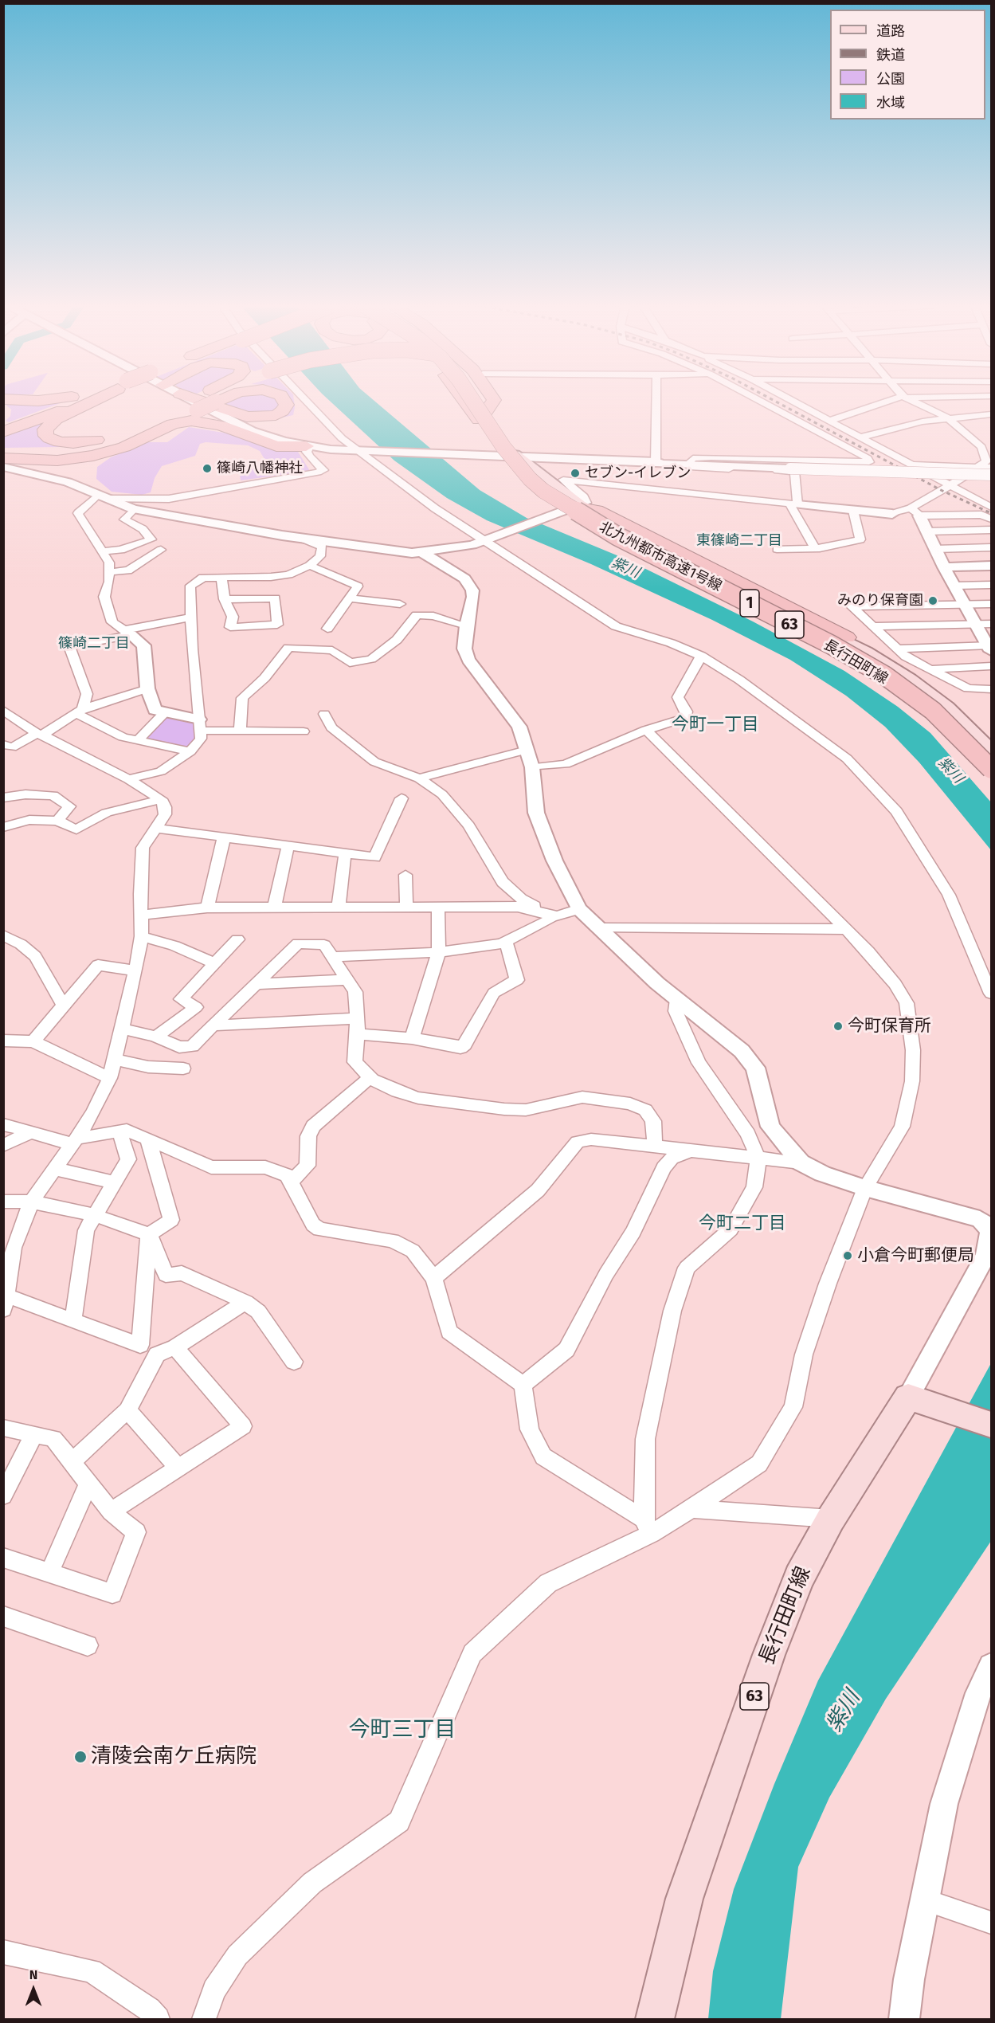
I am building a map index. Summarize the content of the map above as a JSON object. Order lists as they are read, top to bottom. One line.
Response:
{"streets":{"highway":["北九州都市高速1号線","1"],"main road":["63","長行田町線"]},"crossings":[["北九州都市高速1号線","長行田町線"]],"districts":["東篠崎二丁目","篠崎二丁目","今町一丁目","今町二丁目","今町三丁目"],"water":["紫川"],"places":["篠崎八幡神社","セブン-イレブン","みのり保育園","今町保育所","小倉今町郵便局","清陵会南ケ丘病院"],"legend":["道路","鉄道","公園","水域"],"north":"top"}
